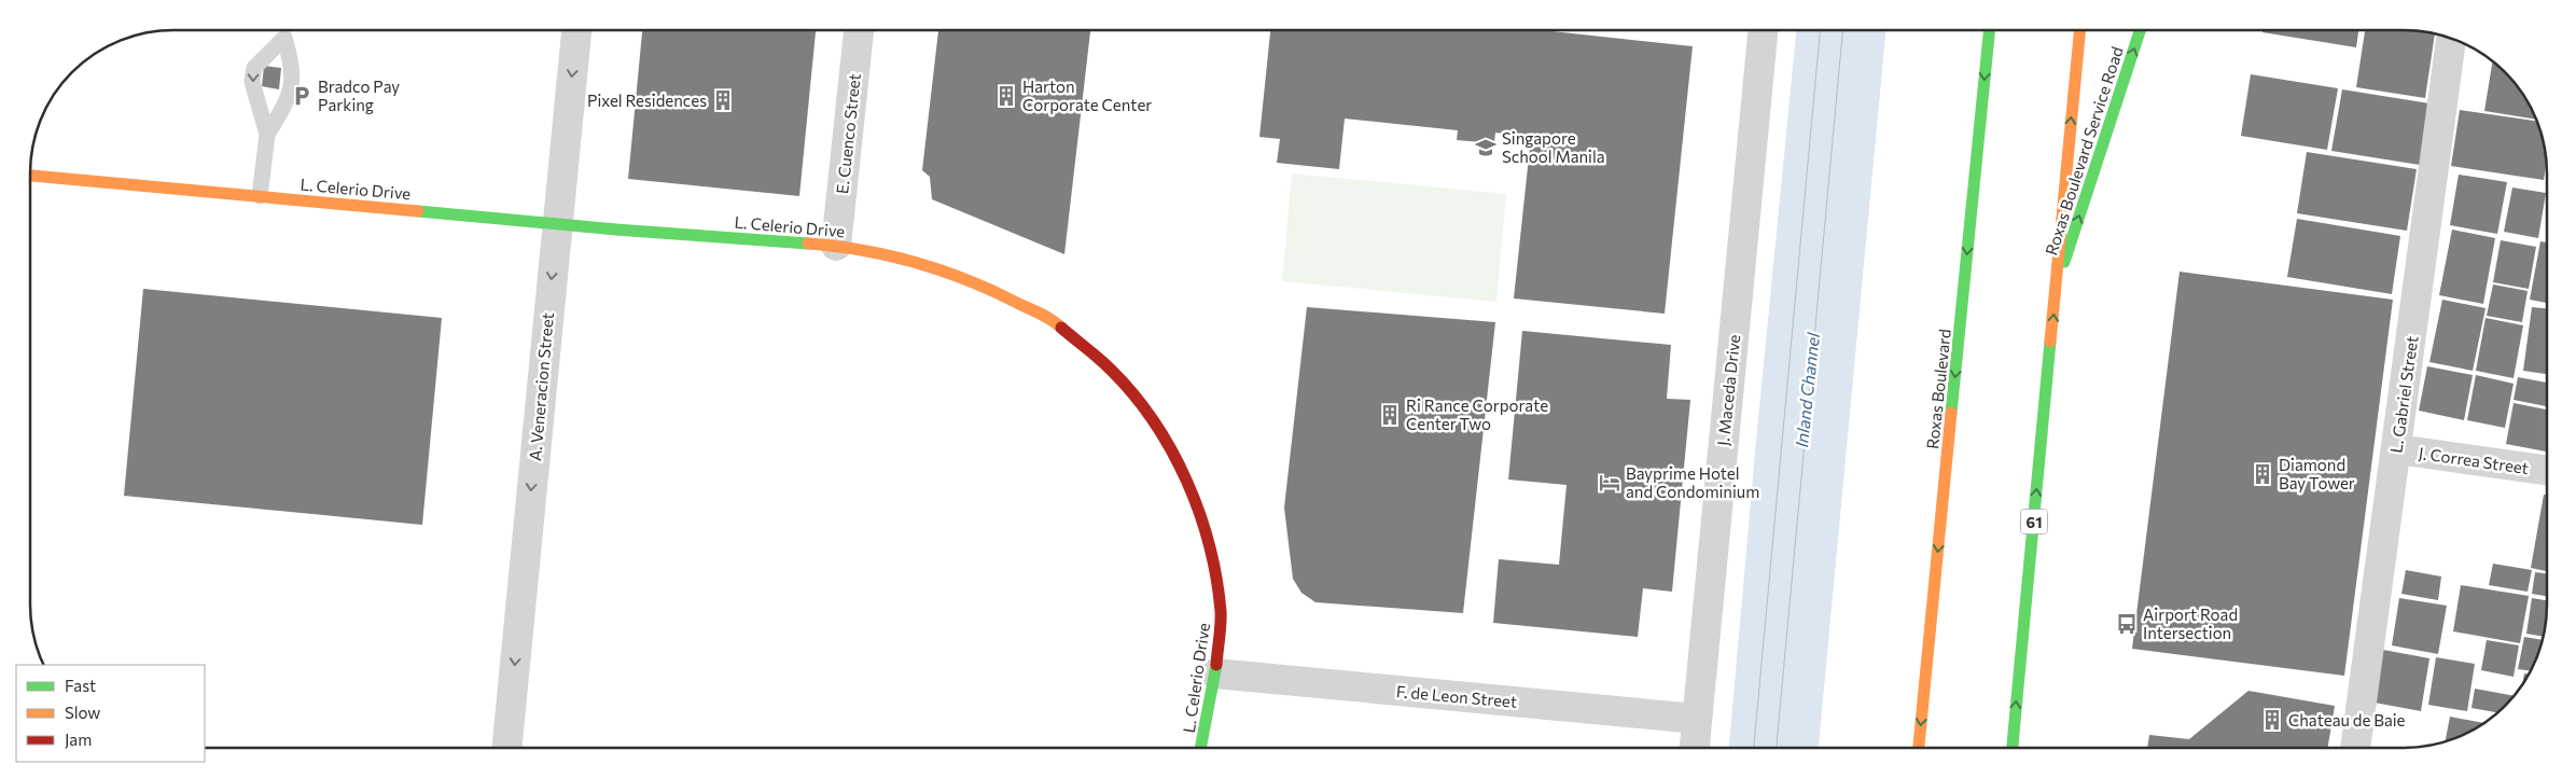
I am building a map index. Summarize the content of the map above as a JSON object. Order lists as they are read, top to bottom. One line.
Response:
{"streets":{"main road":["Roxas Boulevard Service Road","L. Celerio Drive","Roxas Boulevard","61"],"street":["E. Cuenco Street","A. Veneracion Street","J. Maceda Drive","L. Gabriel Street","J. Correa Street","F. de Leon Street"]},"crossings":[["E. Cuenco Street","L. Celerio Drive"],["Roxas Boulevard Service Road","61"],["L. Celerio Drive","A. Veneracion Street"],["L. Celerio Drive","F. de Leon Street"],["J. Maceda Drive","F. de Leon Street"],["L. Gabriel Street","J. Correa Street"]],"one_way":["A. Veneracion Street"],"water":["Inland Channel"],"places":{"parking":["Bradco Pay Parking"],"building":["Harton Corporate Center","Pixel Residences","Ri Rance Corporate Center Two","Diamond Bay Tower","Chateau de Baie"],"school or university":["Singapore School Manila"],"hotel":["Bayprime Hotel and Condominium"],"bus stop":["Airport Road Intersection"]},"legend":["Fast","Slow","Jam"]}
